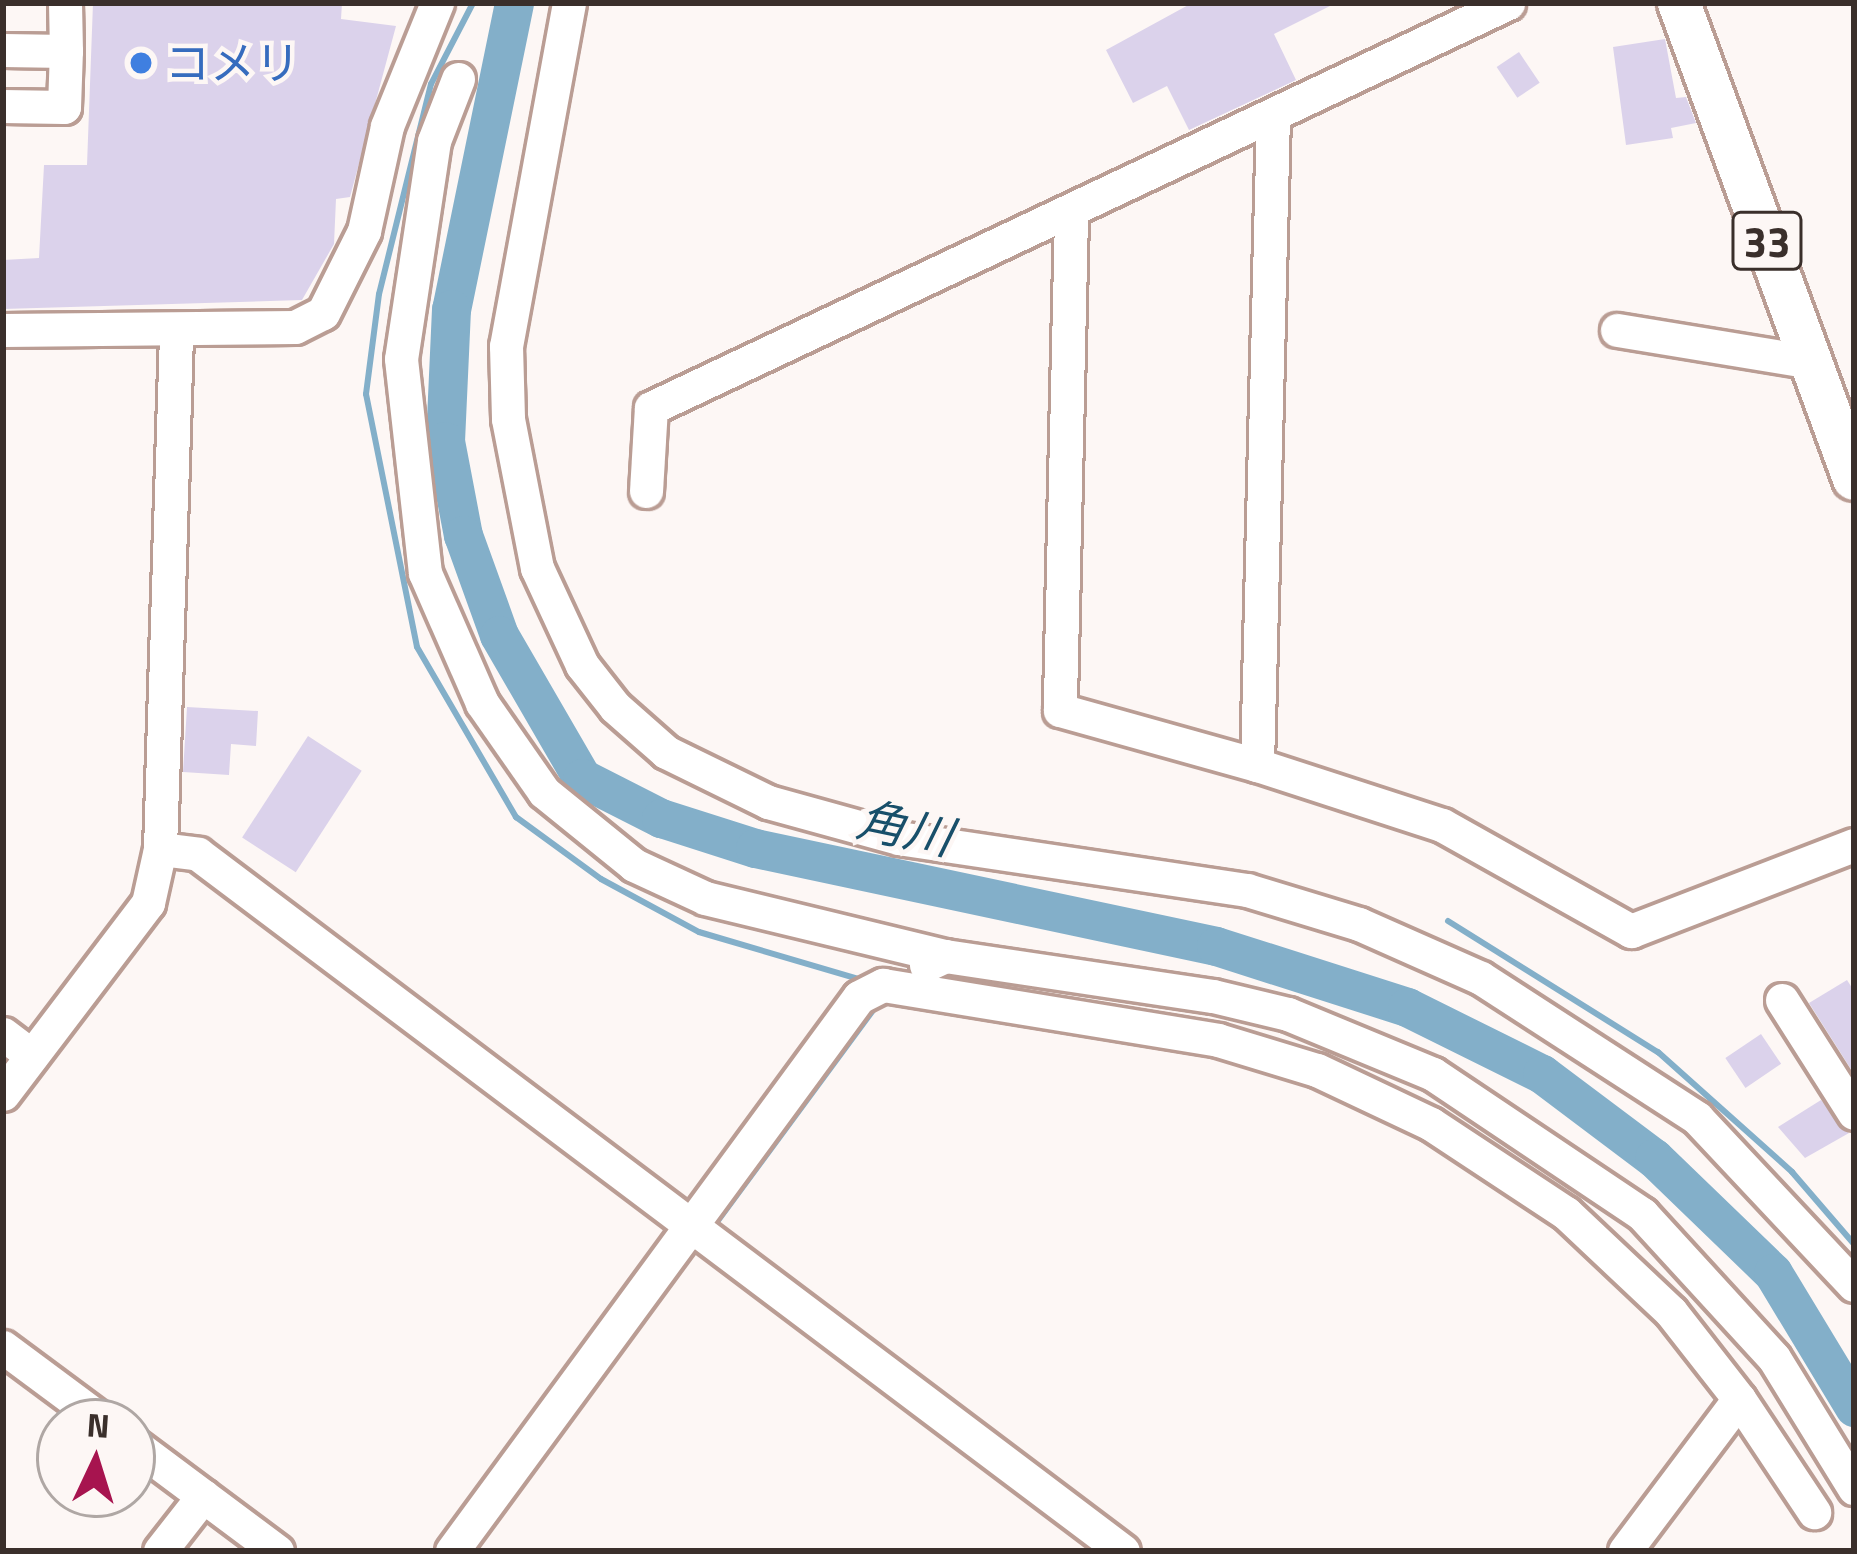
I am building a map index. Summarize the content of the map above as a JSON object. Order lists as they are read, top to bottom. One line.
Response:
{"streets":{"main road":["33"]},"water":["角川"],"places":["コメリ"],"north":"top"}
